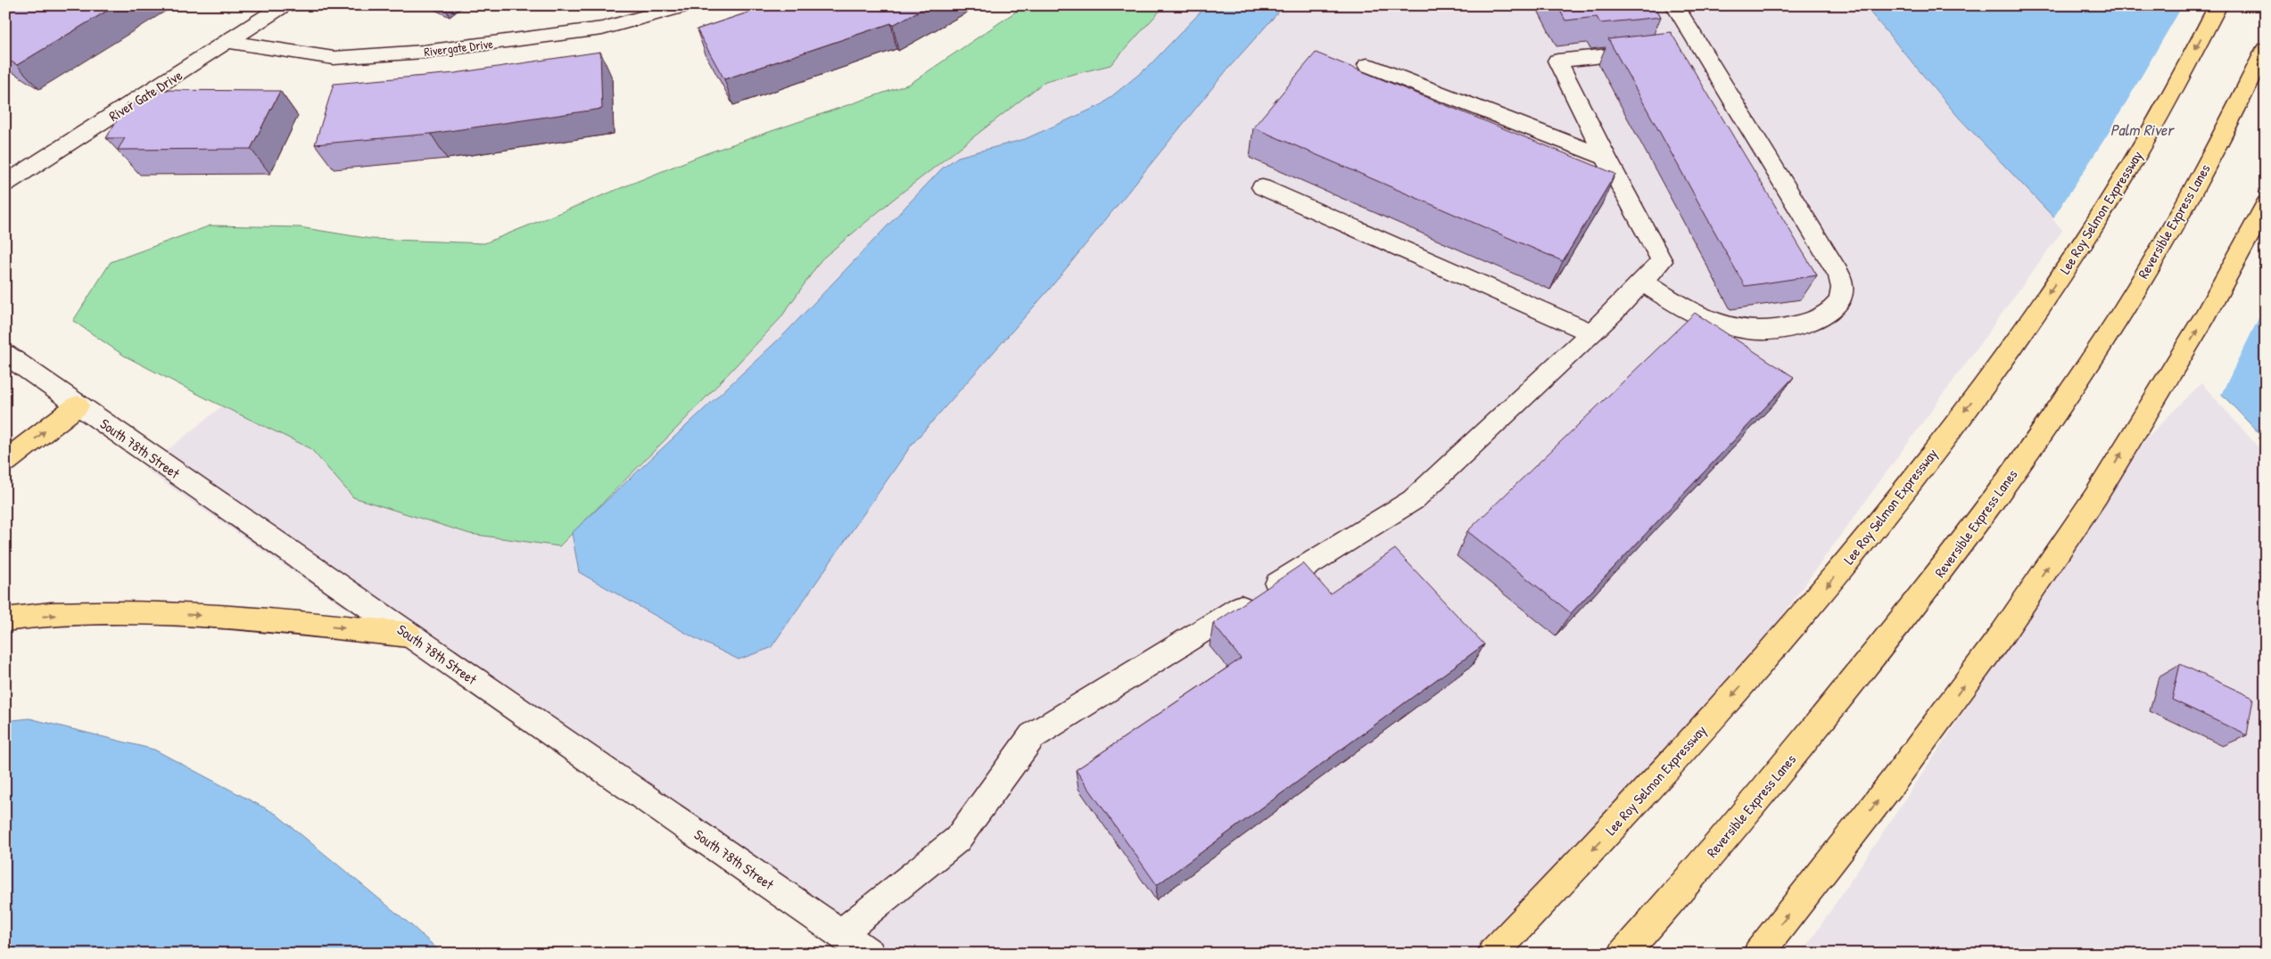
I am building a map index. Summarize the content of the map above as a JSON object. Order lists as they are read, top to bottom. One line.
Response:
{"streets":{"highway":["Lee Roy Selmon Expressway","Reversible Express Lanes"],"street":["Rivergate Drive","River Gate Drive","South 78th Street"]},"crossings":[["Rivergate Drive","River Gate Drive"]],"water":["Palm River"]}
